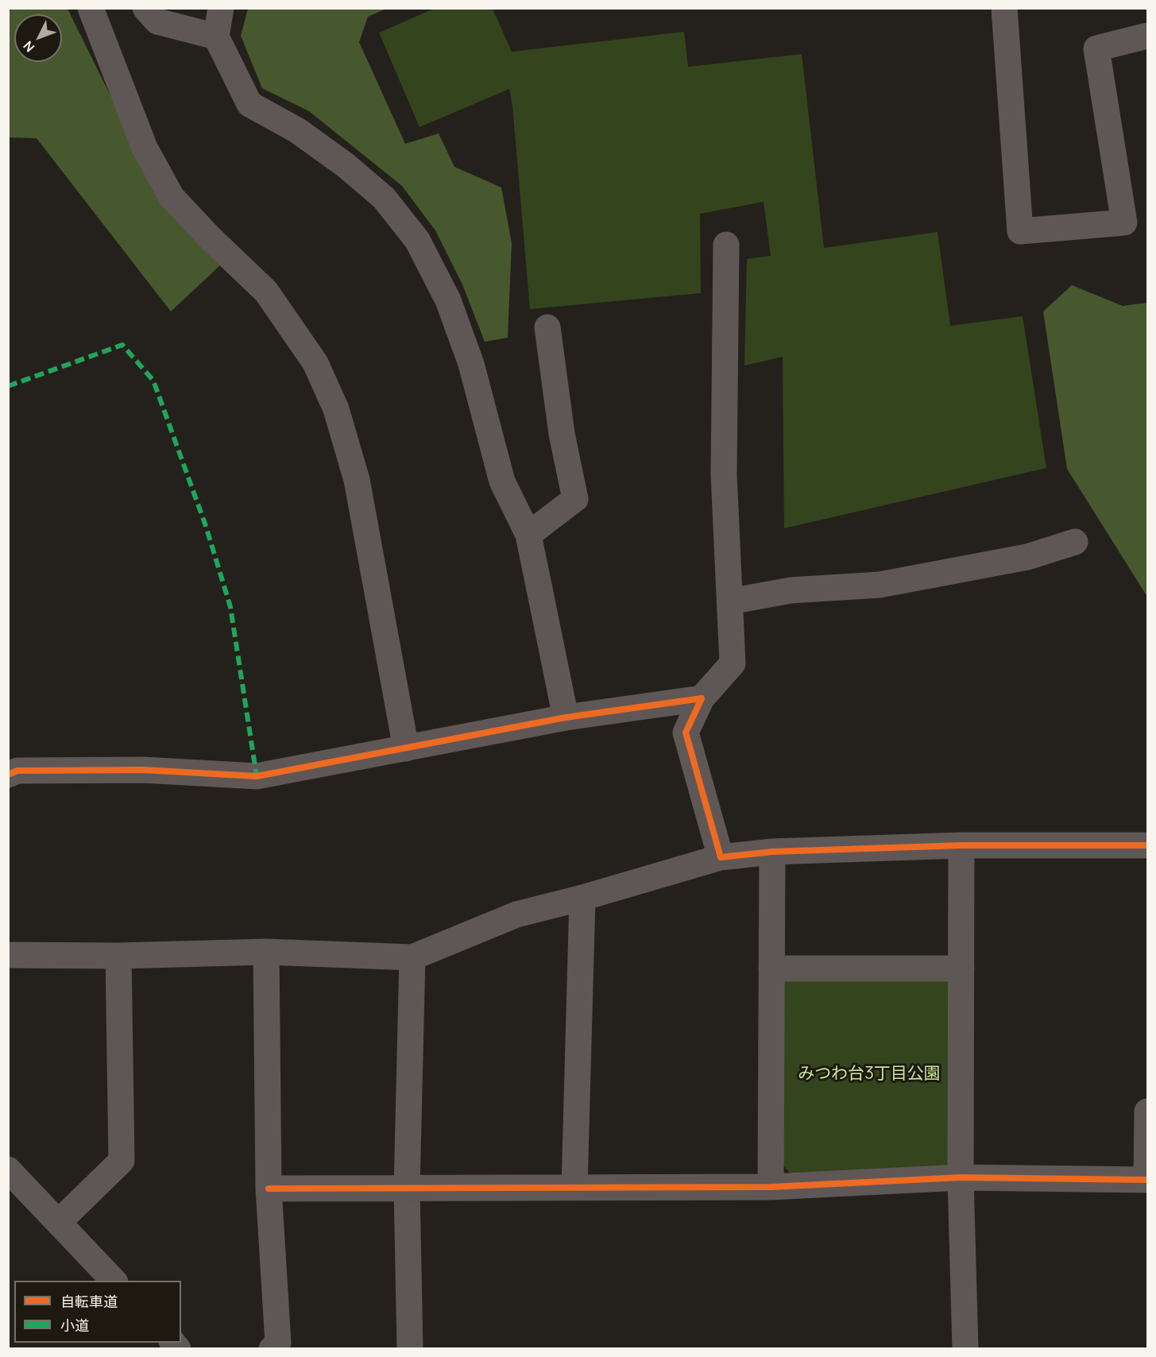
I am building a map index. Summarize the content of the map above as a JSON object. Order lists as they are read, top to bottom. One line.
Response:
{"parks":["みつわ台3丁目公園"],"legend":["自転車道","小道"],"north":"bottom left"}
